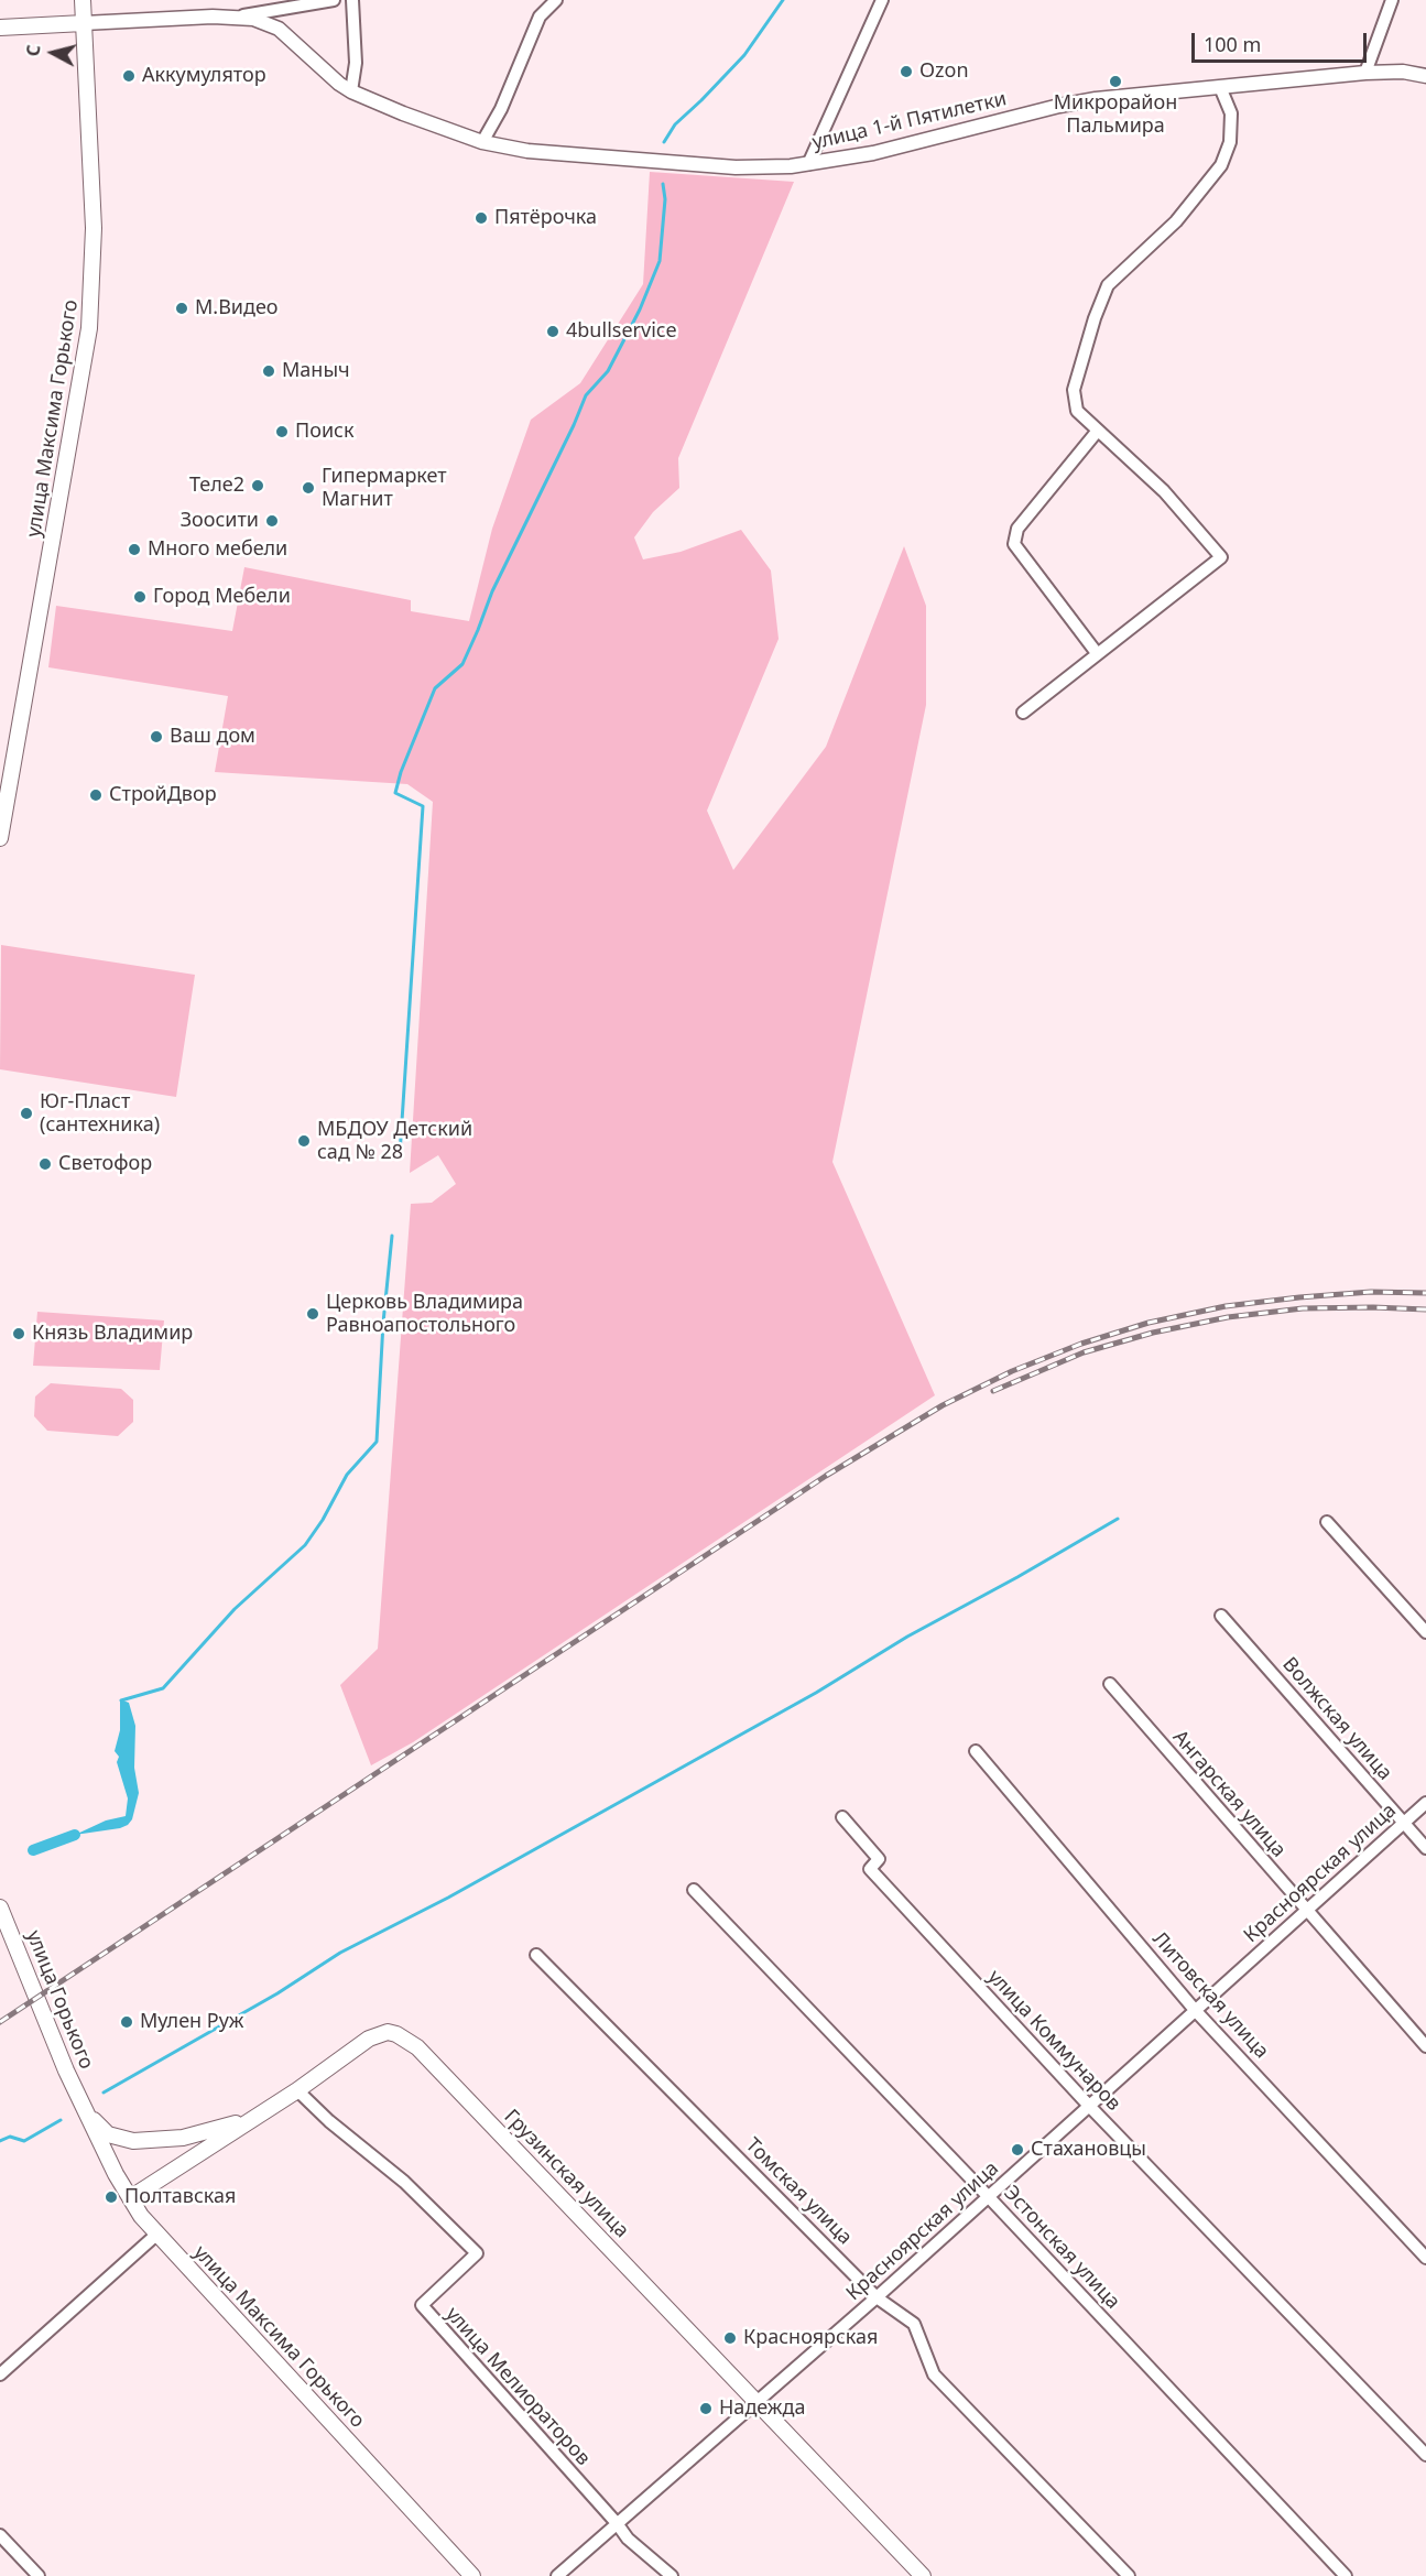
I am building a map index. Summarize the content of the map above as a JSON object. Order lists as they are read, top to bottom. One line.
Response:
{"streets":{"main road":["улица 1-й Пятилетки","улица Максима Горького","улица Горького","Грузинская улица"],"street":["Волжская улица","Ангарская улица","Красноярская улица","Литовская улица","улица Коммунаров","Томская улица","Эстонская улица","улица Мелиораторов"]},"crossings":[["улица 1-й Пятилетки","улица Максима Горького"],["улица Максима Горького","улица Горького"],["улица Максима Горького","Грузинская улица"],["Волжская улица","Красноярская улица"],["Ангарская улица","Красноярская улица"],["Красноярская улица","Литовская улица"],["Красноярская улица","улица Коммунаров"],["Красноярская улица","Грузинская улица"],["Красноярская улица","Томская улица"],["Красноярская улица","Эстонская улица"],["Красноярская улица","улица Мелиораторов"],["Грузинская улица","улица Мелиораторов"]],"places":["Ozon","Аккумулятор","Микрорайон Пальмира","Пятёрочка","М.Видео","4bullservice","Маныч","Поиск","Теле2","Гипермаркет Магнит","Зоосити","Много мебели","Город Мебели","Ваш дом","СтройДвор","Юг-Пласт (сантехника)","МБДОУ Детский сад № 28","Светофор","Церковь Владимира Равноапостольного","Князь Владимир","Мулен Руж","Стахановцы","Полтавская","Красноярская","Надежда"],"scale_bar":"100 m","north":"left"}
